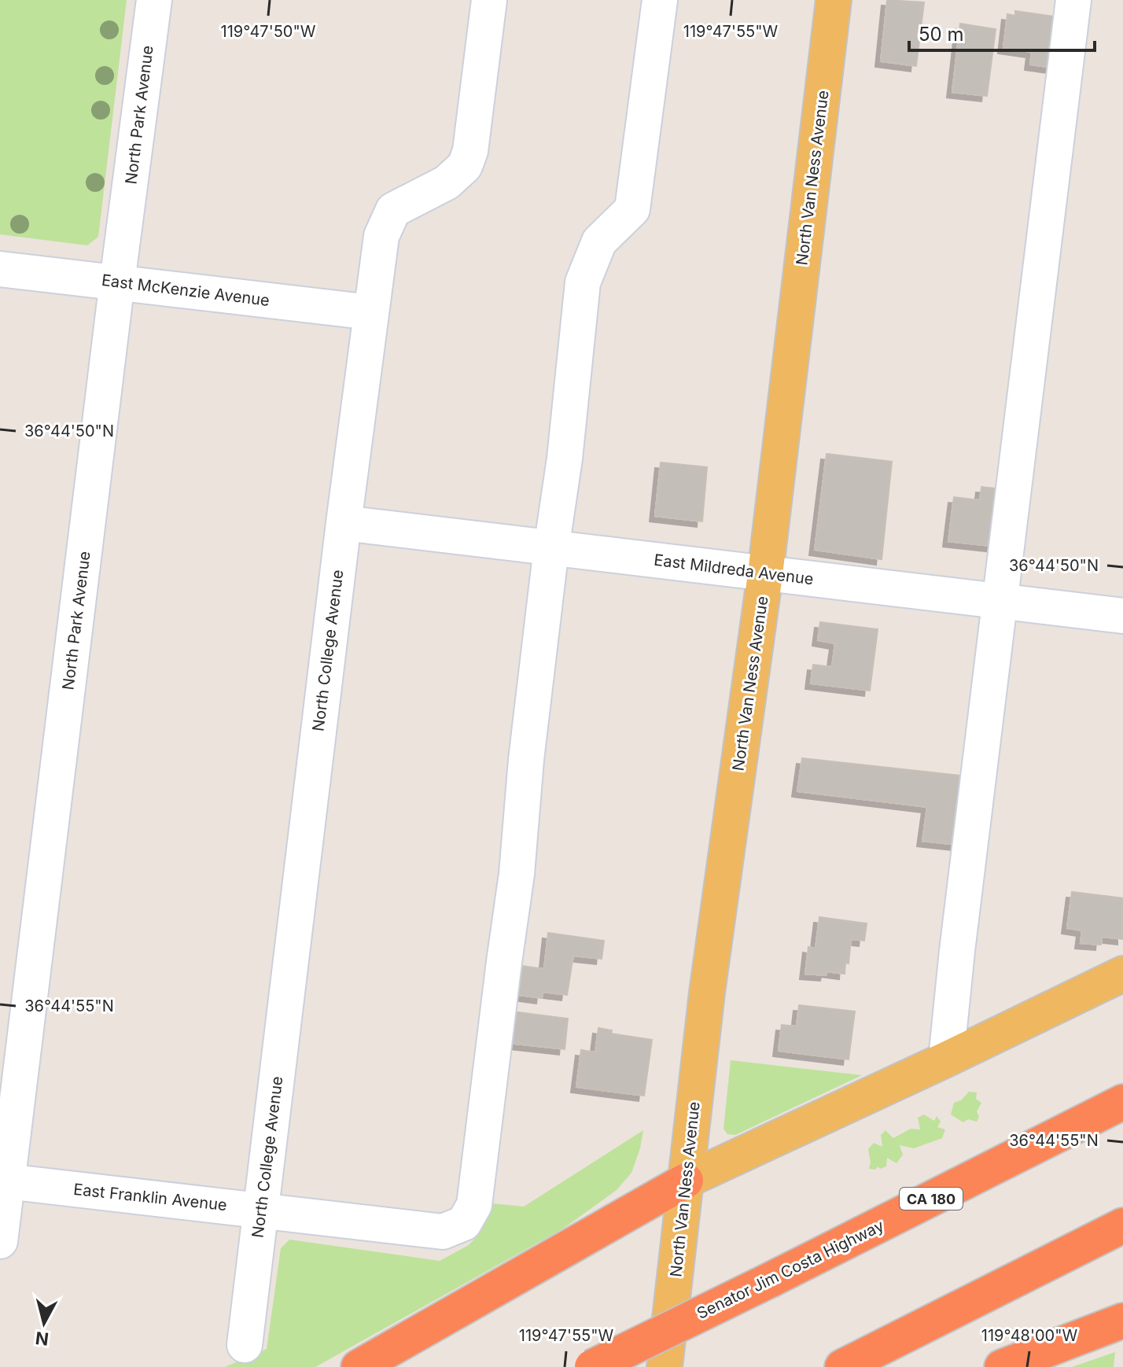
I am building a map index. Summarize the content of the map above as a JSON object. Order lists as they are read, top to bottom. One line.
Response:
{"streets":{"highway":["CA 180","Senator Jim Costa Highway"],"main road":["North Van Ness Avenue"],"street":["North Park Avenue","East McKenzie Avenue","East Mildreda Avenue","North College Avenue","East Franklin Avenue"]},"crossings":[["North Park Avenue","East McKenzie Avenue"],["North Park Avenue","East Franklin Avenue"],["North Van Ness Avenue","East Mildreda Avenue"],["East McKenzie Avenue","North College Avenue"],["East Mildreda Avenue","North College Avenue"],["East Mildreda Avenue","East Franklin Avenue"],["North College Avenue","East Franklin Avenue"]],"scale_bar":"50 m","north":"bottom","coordinates":["119°47'50\"W","119°47'55\"W","36°44'50\"N","36°44'55\"N","119°48'00\"W"]}
